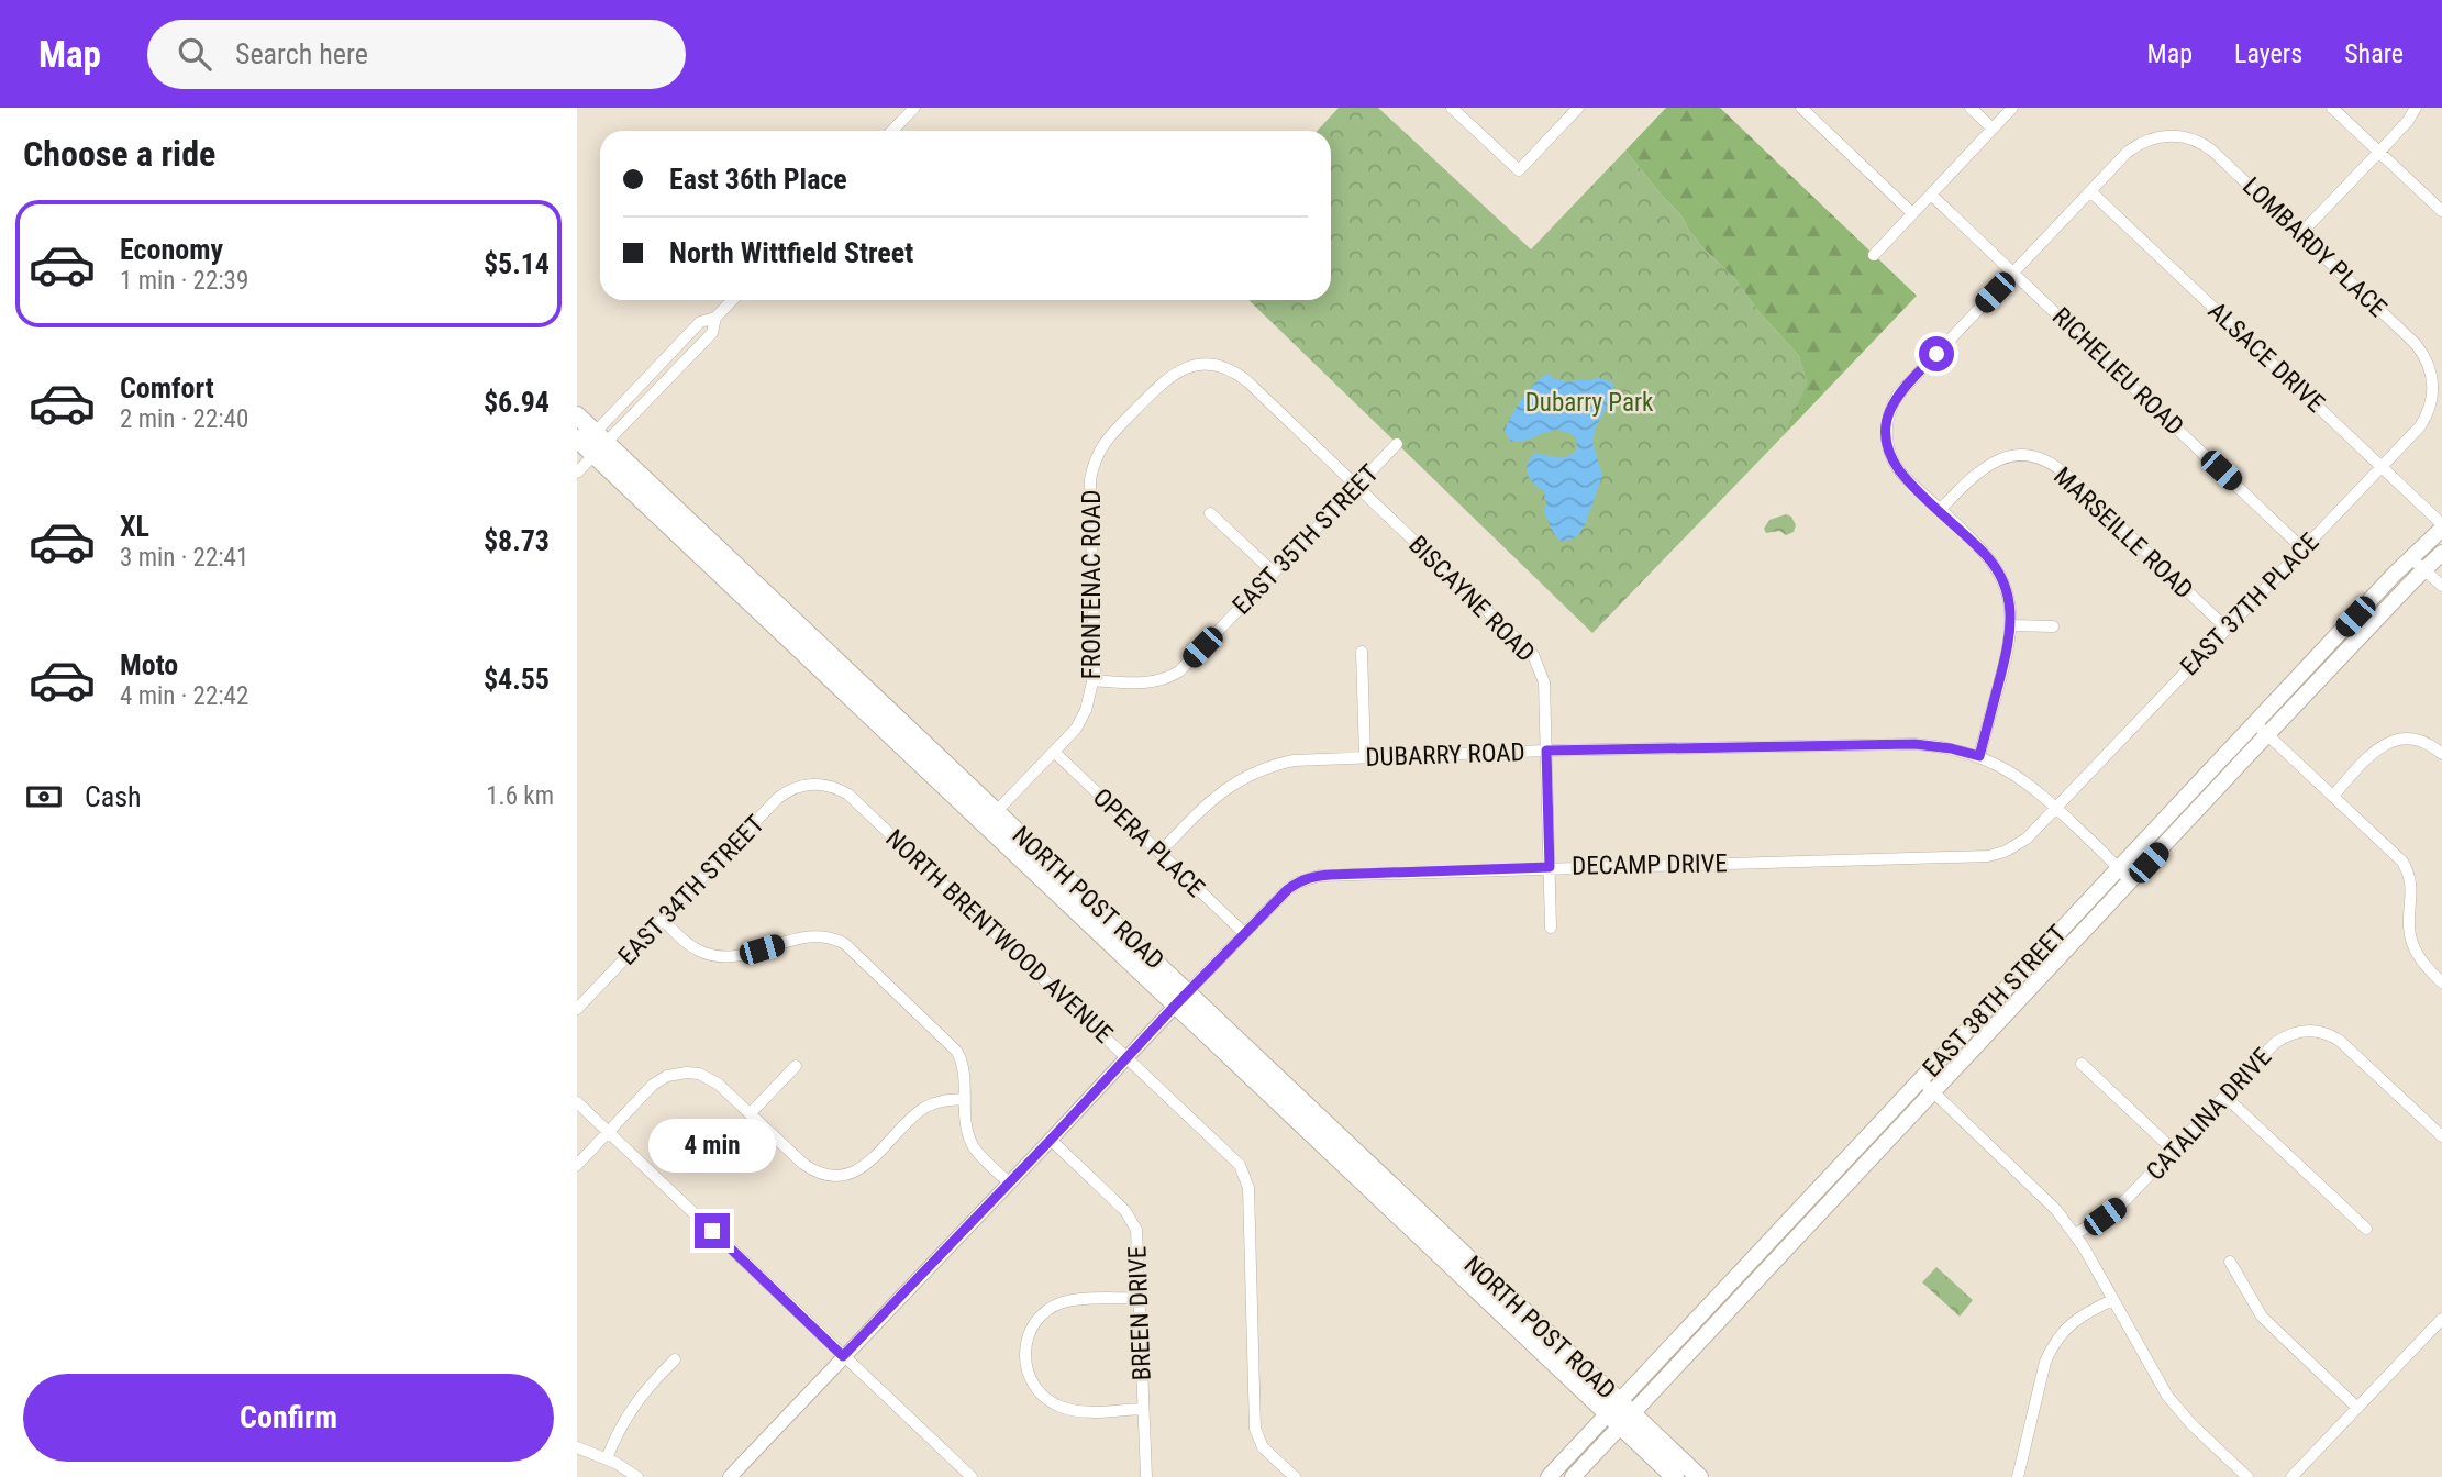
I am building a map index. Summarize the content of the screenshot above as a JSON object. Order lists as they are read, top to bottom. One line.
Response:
{"streets":{"main road":["NORTH POST ROAD","EAST 38TH STREET"],"street":["LOMBARDY PLACE","ALSACE DRIVE","RICHELIEU ROAD","MARSEILLE ROAD","EAST 35TH STREET","FRONTENAC ROAD","BISCAYNE ROAD","EAST 37TH PLACE","DUBARRY ROAD","OPERA PLACE","DECAMP DRIVE","EAST 34TH STREET","NORTH BRENTWOOD AVENUE","CATALINA DRIVE","BREEN DRIVE"]},"crossings":[["LOMBARDY PLACE","ALSACE DRIVE"],["LOMBARDY PLACE","EAST 37TH PLACE"],["ALSACE DRIVE","EAST 37TH PLACE"],["ALSACE DRIVE","EAST 38TH STREET"],["RICHELIEU ROAD","EAST 37TH PLACE"],["MARSEILLE ROAD","EAST 37TH PLACE"],["EAST 35TH STREET","FRONTENAC ROAD"],["EAST 35TH STREET","BISCAYNE ROAD"],["FRONTENAC ROAD","BISCAYNE ROAD"],["FRONTENAC ROAD","OPERA PLACE"],["FRONTENAC ROAD","NORTH POST ROAD"],["BISCAYNE ROAD","DUBARRY ROAD"],["BISCAYNE ROAD","DECAMP DRIVE"],["EAST 37TH PLACE","DUBARRY ROAD"],["EAST 37TH PLACE","DECAMP DRIVE"],["DUBARRY ROAD","OPERA PLACE"],["DUBARRY ROAD","DECAMP DRIVE"],["DUBARRY ROAD","EAST 38TH STREET"],["OPERA PLACE","DECAMP DRIVE"],["DECAMP DRIVE","NORTH POST ROAD"],["EAST 34TH STREET","NORTH BRENTWOOD AVENUE"],["NORTH POST ROAD","EAST 38TH STREET"]],"parks":["Dubarry Park"],"page":{"header":"Map","search":"Search here","nav":["Map","Layers","Share"],"heading":"Choose a ride","banner":["East 36th Place","North Wittfield Street"],"list":[{"name":"Economy","note":"1 min · 22:39","value":"$5.14"},{"name":"Comfort","note":"2 min · 22:40","value":"$6.94"},{"name":"XL","note":"3 min · 22:41","value":"$8.73"},{"name":"Moto","note":"4 min · 22:42","value":"$4.55"}],"pay":["Cash","1.6 km"],"bubble":"4 min","buttons":"Confirm"}}
